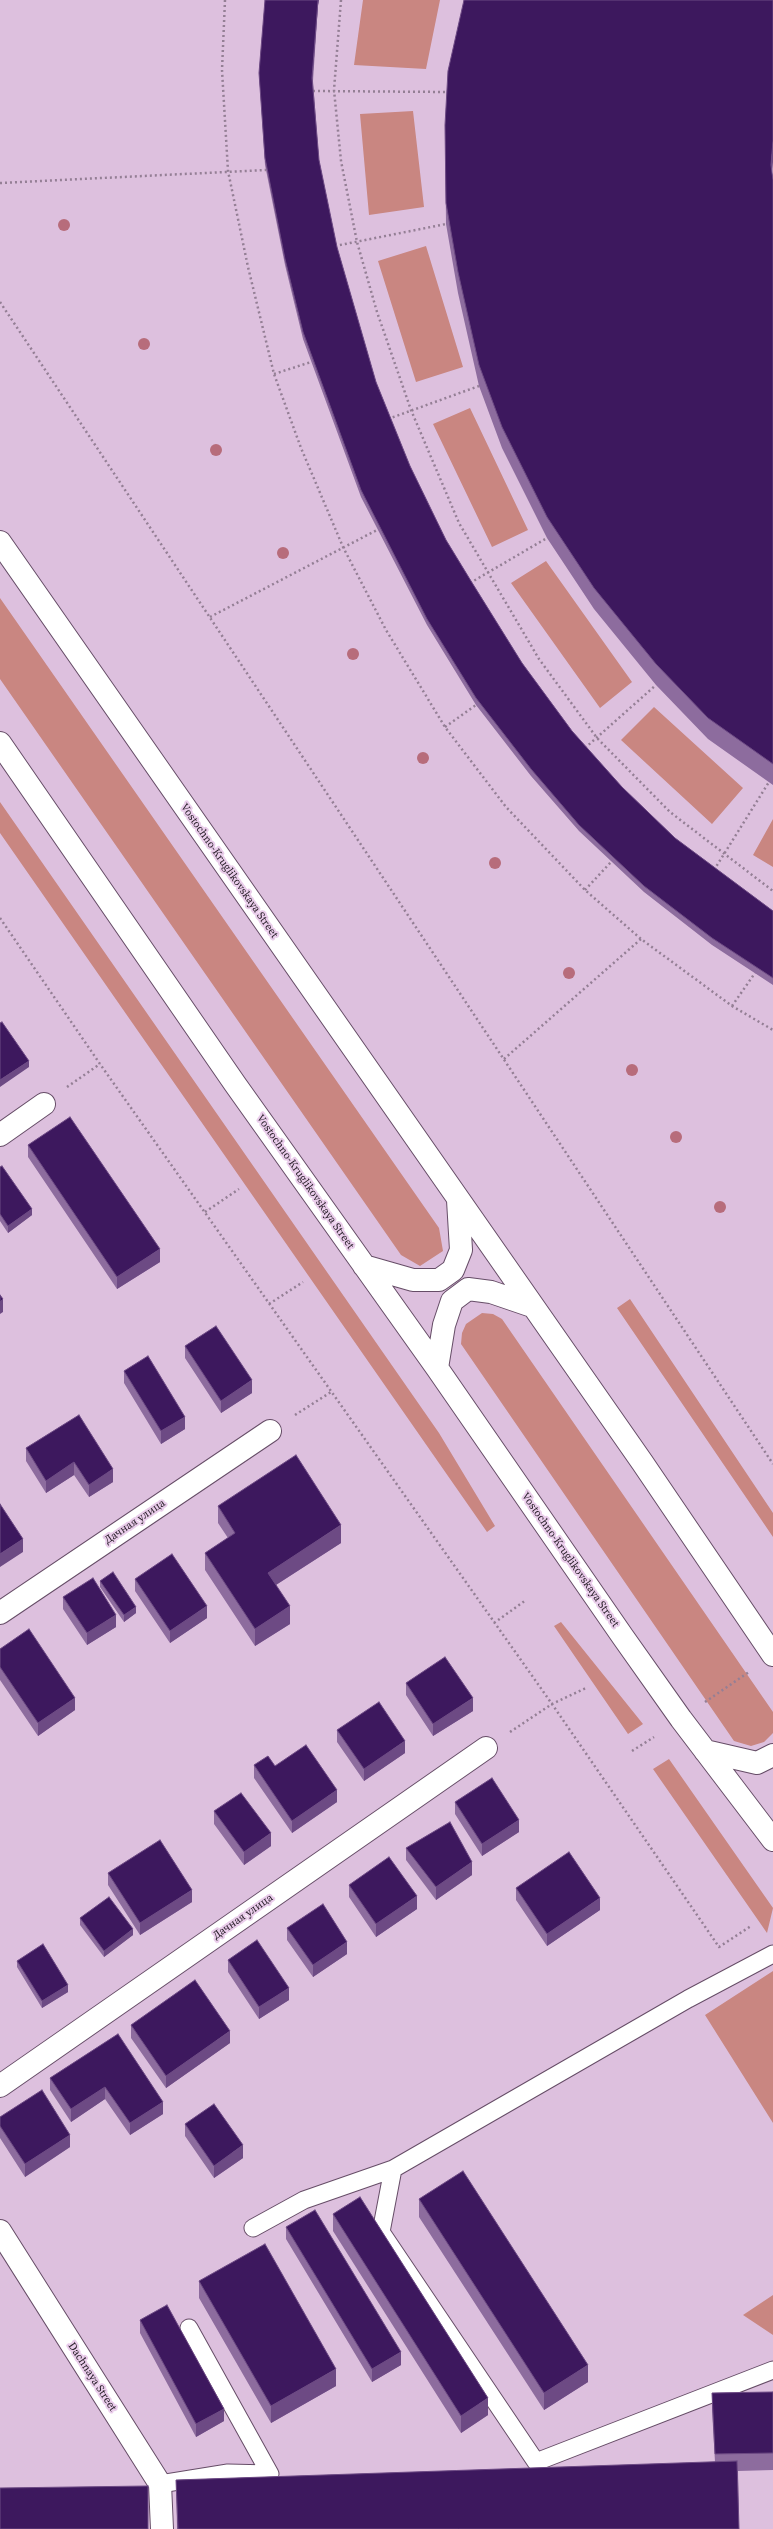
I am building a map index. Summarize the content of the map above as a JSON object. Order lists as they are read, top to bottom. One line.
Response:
{"streets":{"main road":["Vostochno-Kruglikovskaya Street","Дачная улица","Dachnaya Street"]}}
